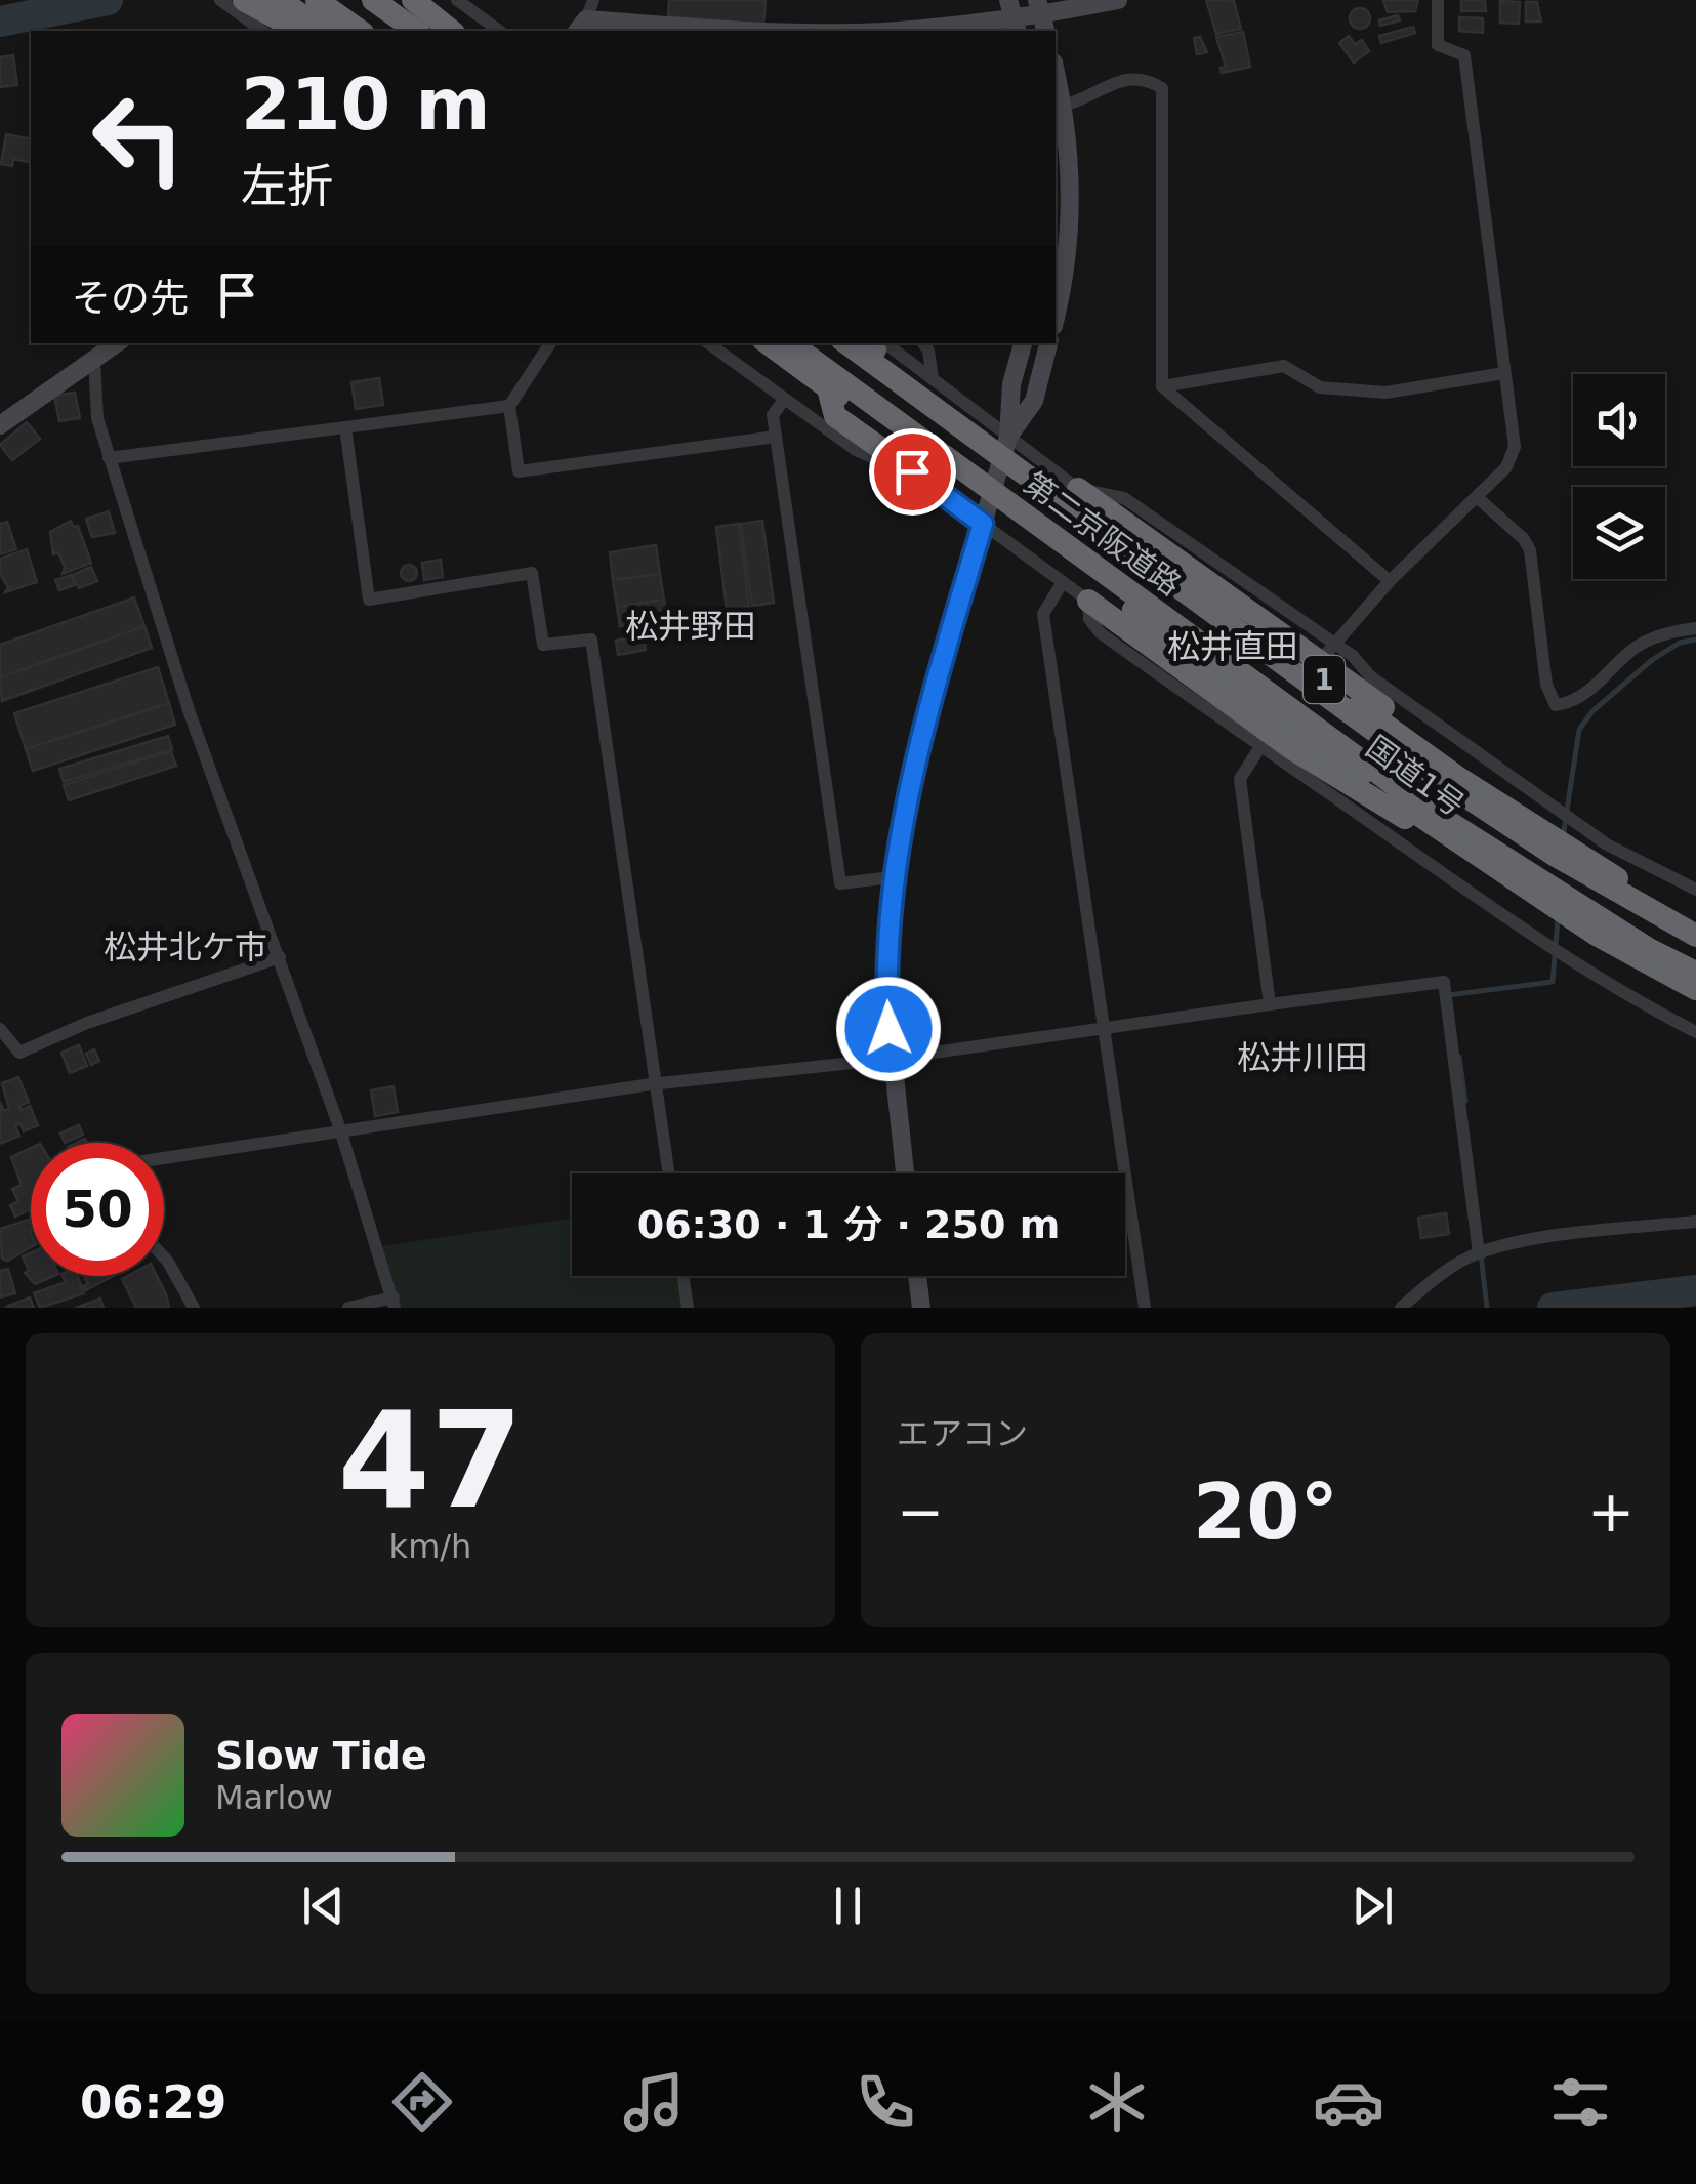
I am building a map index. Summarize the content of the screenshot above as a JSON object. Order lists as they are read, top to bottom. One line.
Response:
{"streets":{"highway":["第二京阪道路","1","国道1号"]},"crossings":[["第二京阪道路","国道1号"]],"districts":["松井野田","松井直田","松井北ケ市","松井川田"],"page":{"turn":["210 m","左折"],"then":"その先","limit":"50","trip":"06:30 · 1 分 · 250 m","tile":[["47","km/h"],"エアコン"],"heat":["−","20°","+"],"song":["Slow Tide","Marlow"],"tabs":"06:29"}}
